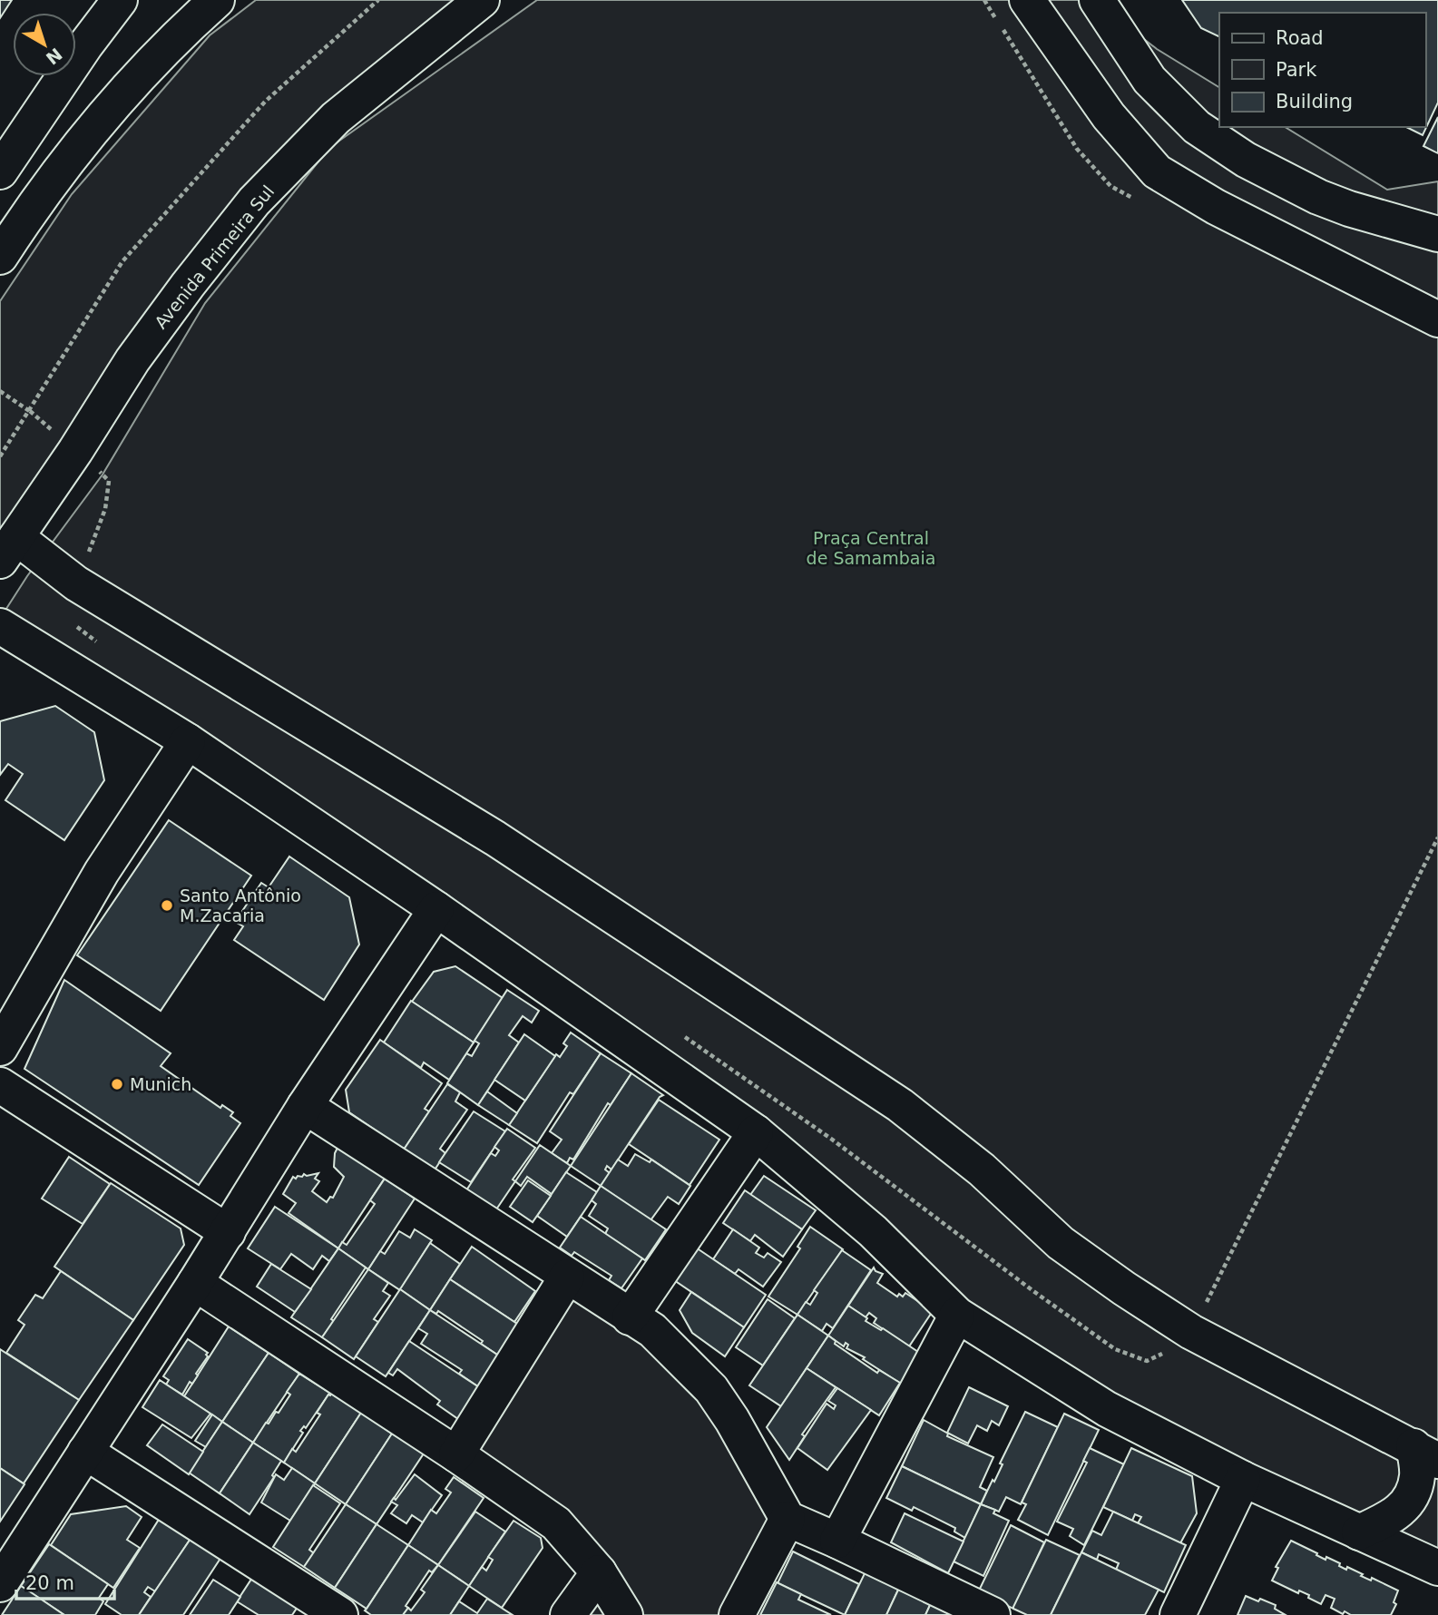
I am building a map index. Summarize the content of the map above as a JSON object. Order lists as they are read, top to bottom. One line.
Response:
{"streets":{"street":["Avenida Primeira Sul"]},"parks":["Praça Central de Samambaia"],"places":["Santo Antônio M.Zacaria","Munich"],"legend":["Road","Park","Building"],"scale_bar":"20 m","north":"bottom right"}
